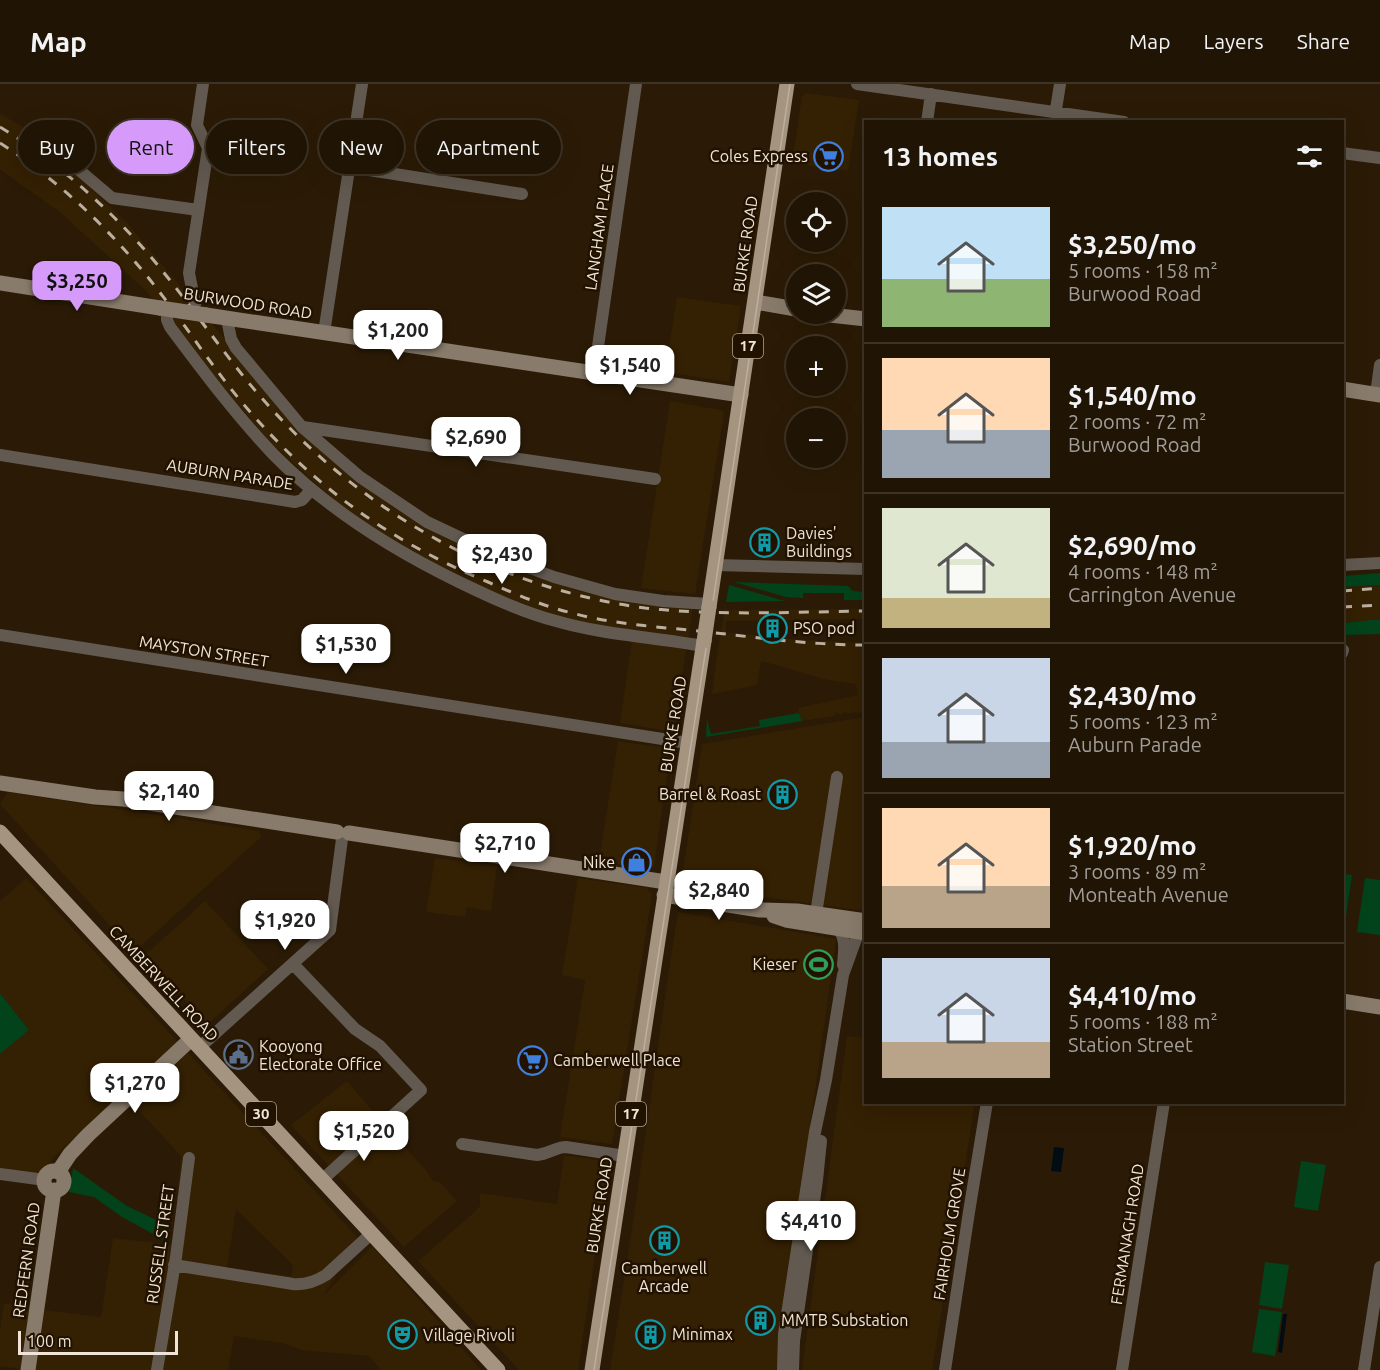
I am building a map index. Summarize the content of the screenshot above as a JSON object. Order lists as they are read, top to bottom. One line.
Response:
{"streets":{"main road":["BURKE ROAD","17","CAMBERWELL ROAD","30"],"street":["LANGHAM PLACE","BURWOOD ROAD","AUBURN PARADE","MAYSTON STREET","FAIRHOLM GROVE","FERMANAGH ROAD","RUSSELL STREET","REDFERN ROAD"]},"crossings":[["LANGHAM PLACE","BURWOOD ROAD"],["BURKE ROAD","BURWOOD ROAD"],["BURKE ROAD","AUBURN PARADE"],["BURKE ROAD","MAYSTON STREET"],["CAMBERWELL ROAD","REDFERN ROAD"]],"places":{"supermarket":["Coles Express","Camberwell Place"],"building":["Davies' Buildings","PSO pod","Barrel & Roast","Camberwell Arcade","MMTB Substation","Minimax"],"shop":["Nike"],"sports":["Kieser"],"public building":["Kooyong Electorate Office"],"theatre":["Village Rivoli"]},"scale_bar":"100 m","page":{"header":"Map","nav":["Map","Layers","Share"],"chip":["Buy","Rent","Filters","New","Apartment"],"heading":"13 homes","map_buttons":["+","−"],"list":[{"name":"$3,250/mo","note":"5 rooms · 158 m² · Burwood Road"},{"name":"$1,540/mo","note":"2 rooms · 72 m² · Burwood Road"},{"name":"$2,690/mo","note":"4 rooms · 148 m² · Carrington Avenue"},{"name":"$2,430/mo","note":"5 rooms · 123 m² · Auburn Parade"},{"name":"$1,920/mo","note":"3 rooms · 89 m² · Monteath Avenue"},{"name":"$4,410/mo","note":"5 rooms · 188 m² · Station Street"}],"price":["$3,250","$1,200","$1,540","$2,690","$2,430","$1,530","$2,140","$2,710","$2,840","$1,920","$1,270","$1,520","$4,410"],"scale":"100 m"}}
